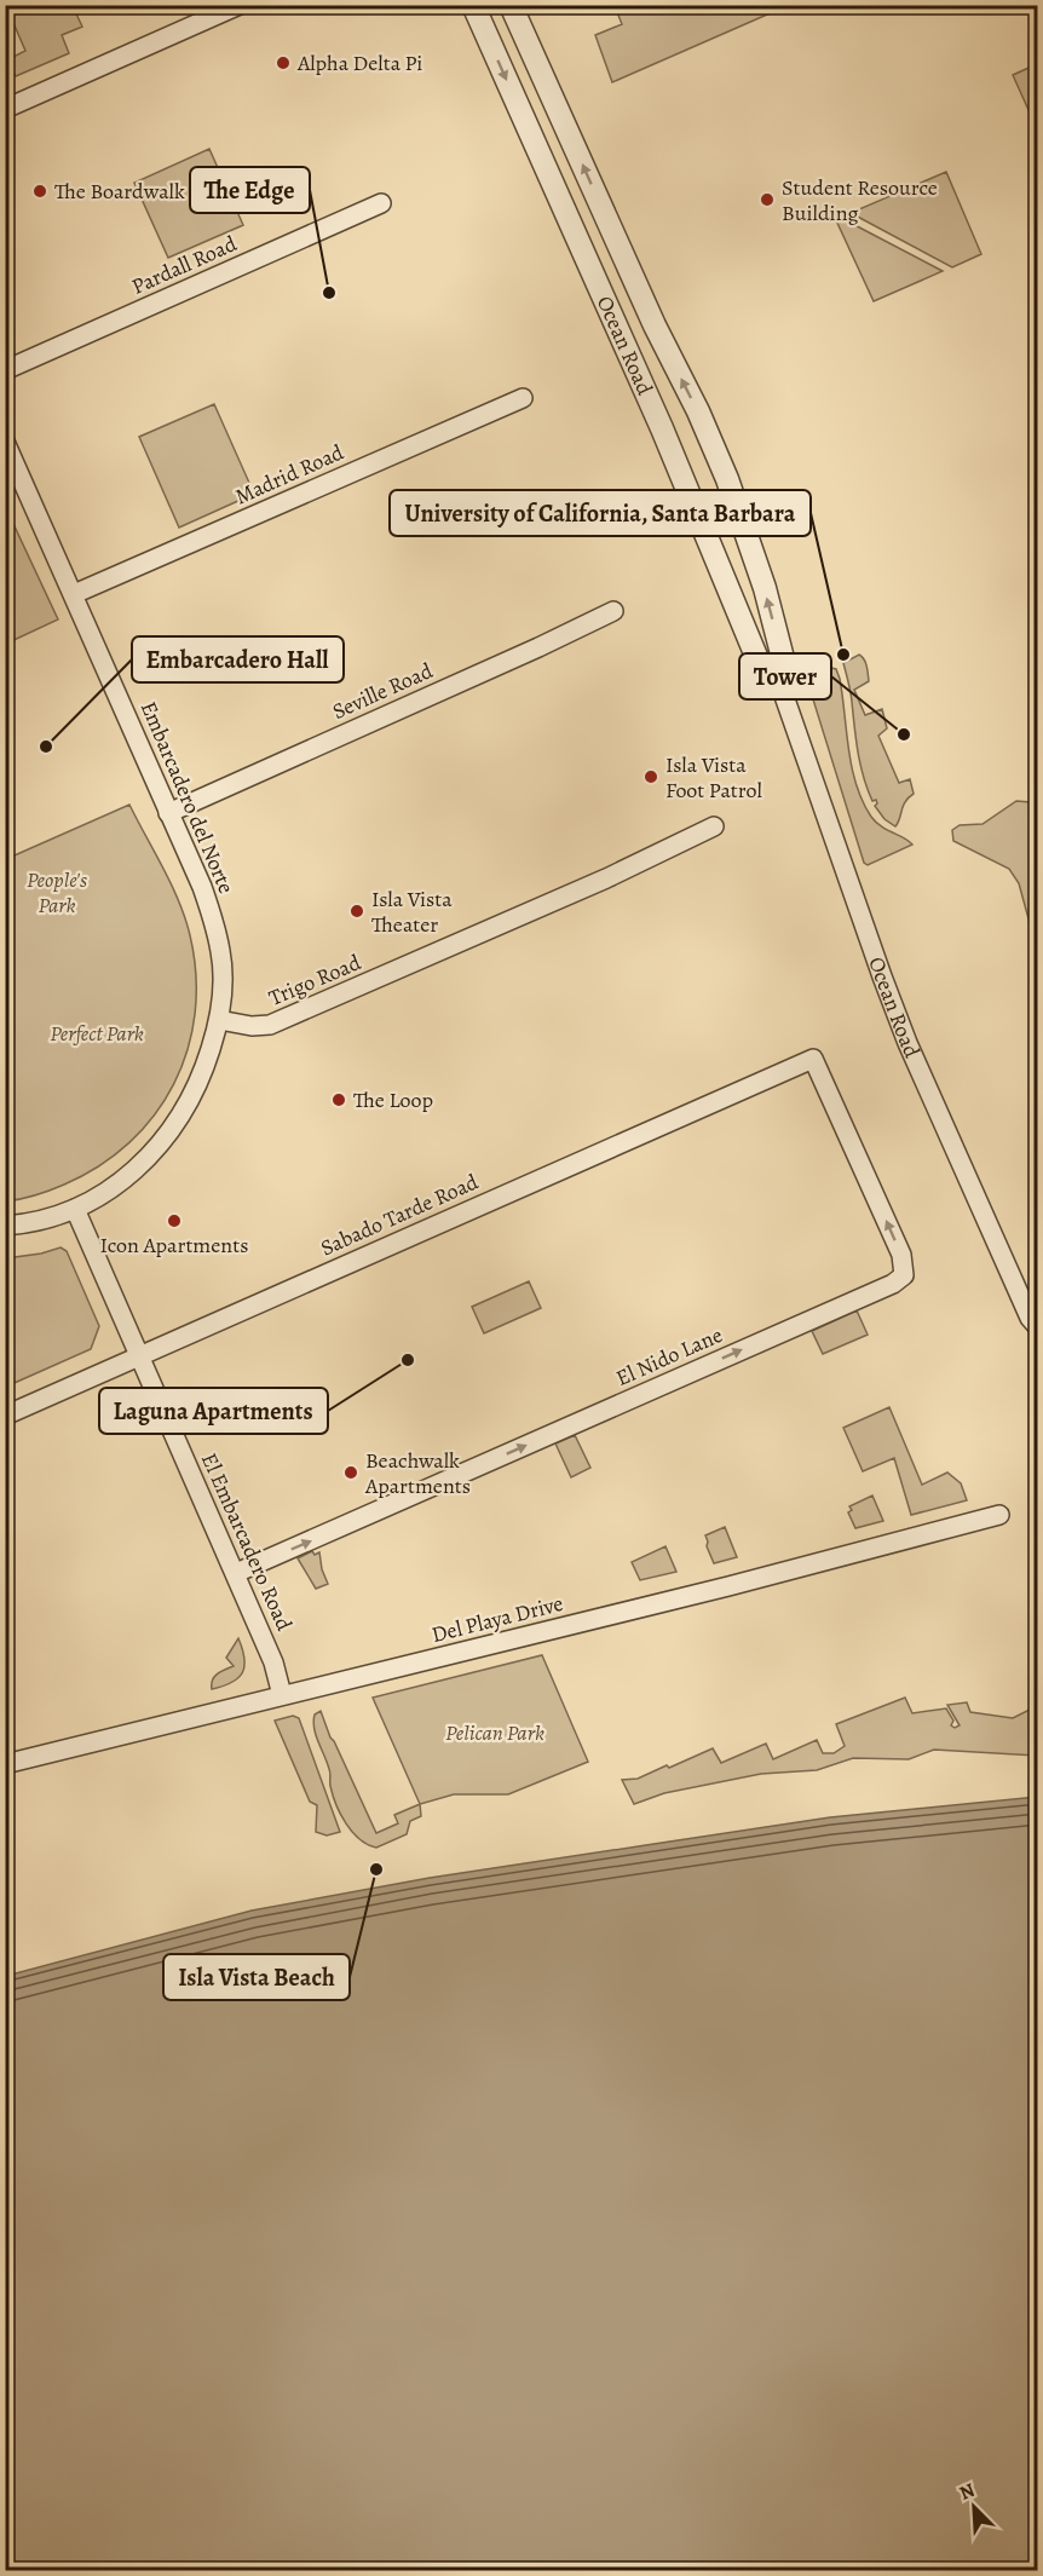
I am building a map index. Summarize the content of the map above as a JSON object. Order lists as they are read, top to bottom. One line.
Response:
{"streets":{"street":["Pardall Road","Ocean Road","Madrid Road","Seville Road","Embarcadero del Norte","Trigo Road","Sabado Tarde Road","El Nido Lane","El Embarcadero Road","Del Playa Drive"]},"crossings":[["Madrid Road","Embarcadero del Norte"],["Seville Road","Embarcadero del Norte"],["Embarcadero del Norte","Trigo Road"],["Sabado Tarde Road","El Nido Lane"],["Sabado Tarde Road","El Embarcadero Road"],["El Nido Lane","El Embarcadero Road"],["El Embarcadero Road","Del Playa Drive"]],"parks":["People's Park","Perfect Park","Pelican Park"],"places":["Alpha Delta Pi","The Boardwalk","Student Resource Building","The Edge","University of California, Santa Barbara","Tower","Embarcadero Hall","Isla Vista Foot Patrol","Isla Vista Theater","The Loop","Icon Apartments","Laguna Apartments","Beachwalk Apartments","Isla Vista Beach"],"north":"top left"}
